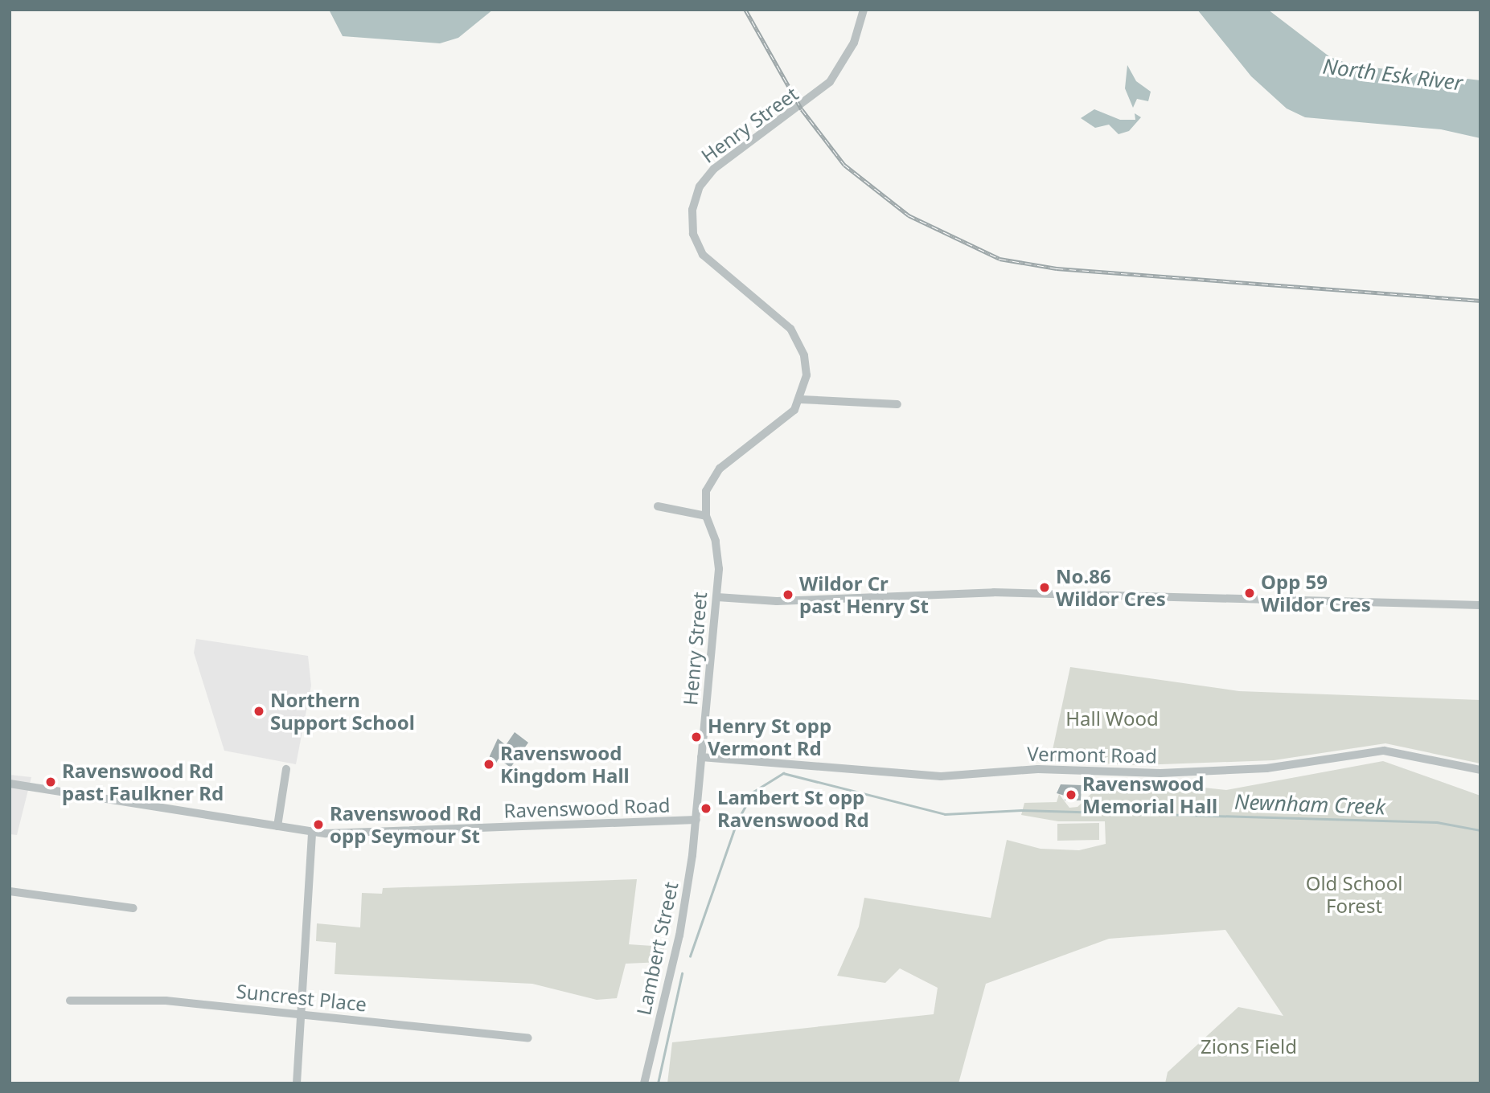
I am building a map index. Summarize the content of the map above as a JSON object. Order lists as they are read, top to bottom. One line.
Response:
{"streets":{"street":["Henry Street","Vermont Road","Ravenswood Road","Lambert Street","Suncrest Place"]},"crossings":[["Henry Street","Vermont Road"],["Henry Street","Ravenswood Road"],["Henry Street","Lambert Street"],["Ravenswood Road","Lambert Street"]],"water":["North Esk River","Newnham Creek"],"parks":["Hall Wood","Old School Forest","Zions Field"],"places":["No.86 Wildor Cres","Opp 59 Wildor Cres","Wildor Cr past Henry St","Northern Support School","Henry St opp Vermont Rd","Ravenswood Kingdom Hall","Ravenswood Rd past Faulkner Rd","Ravenswood Memorial Hall","Lambert St opp Ravenswood Rd","Ravenswood Rd opp Seymour St"]}
